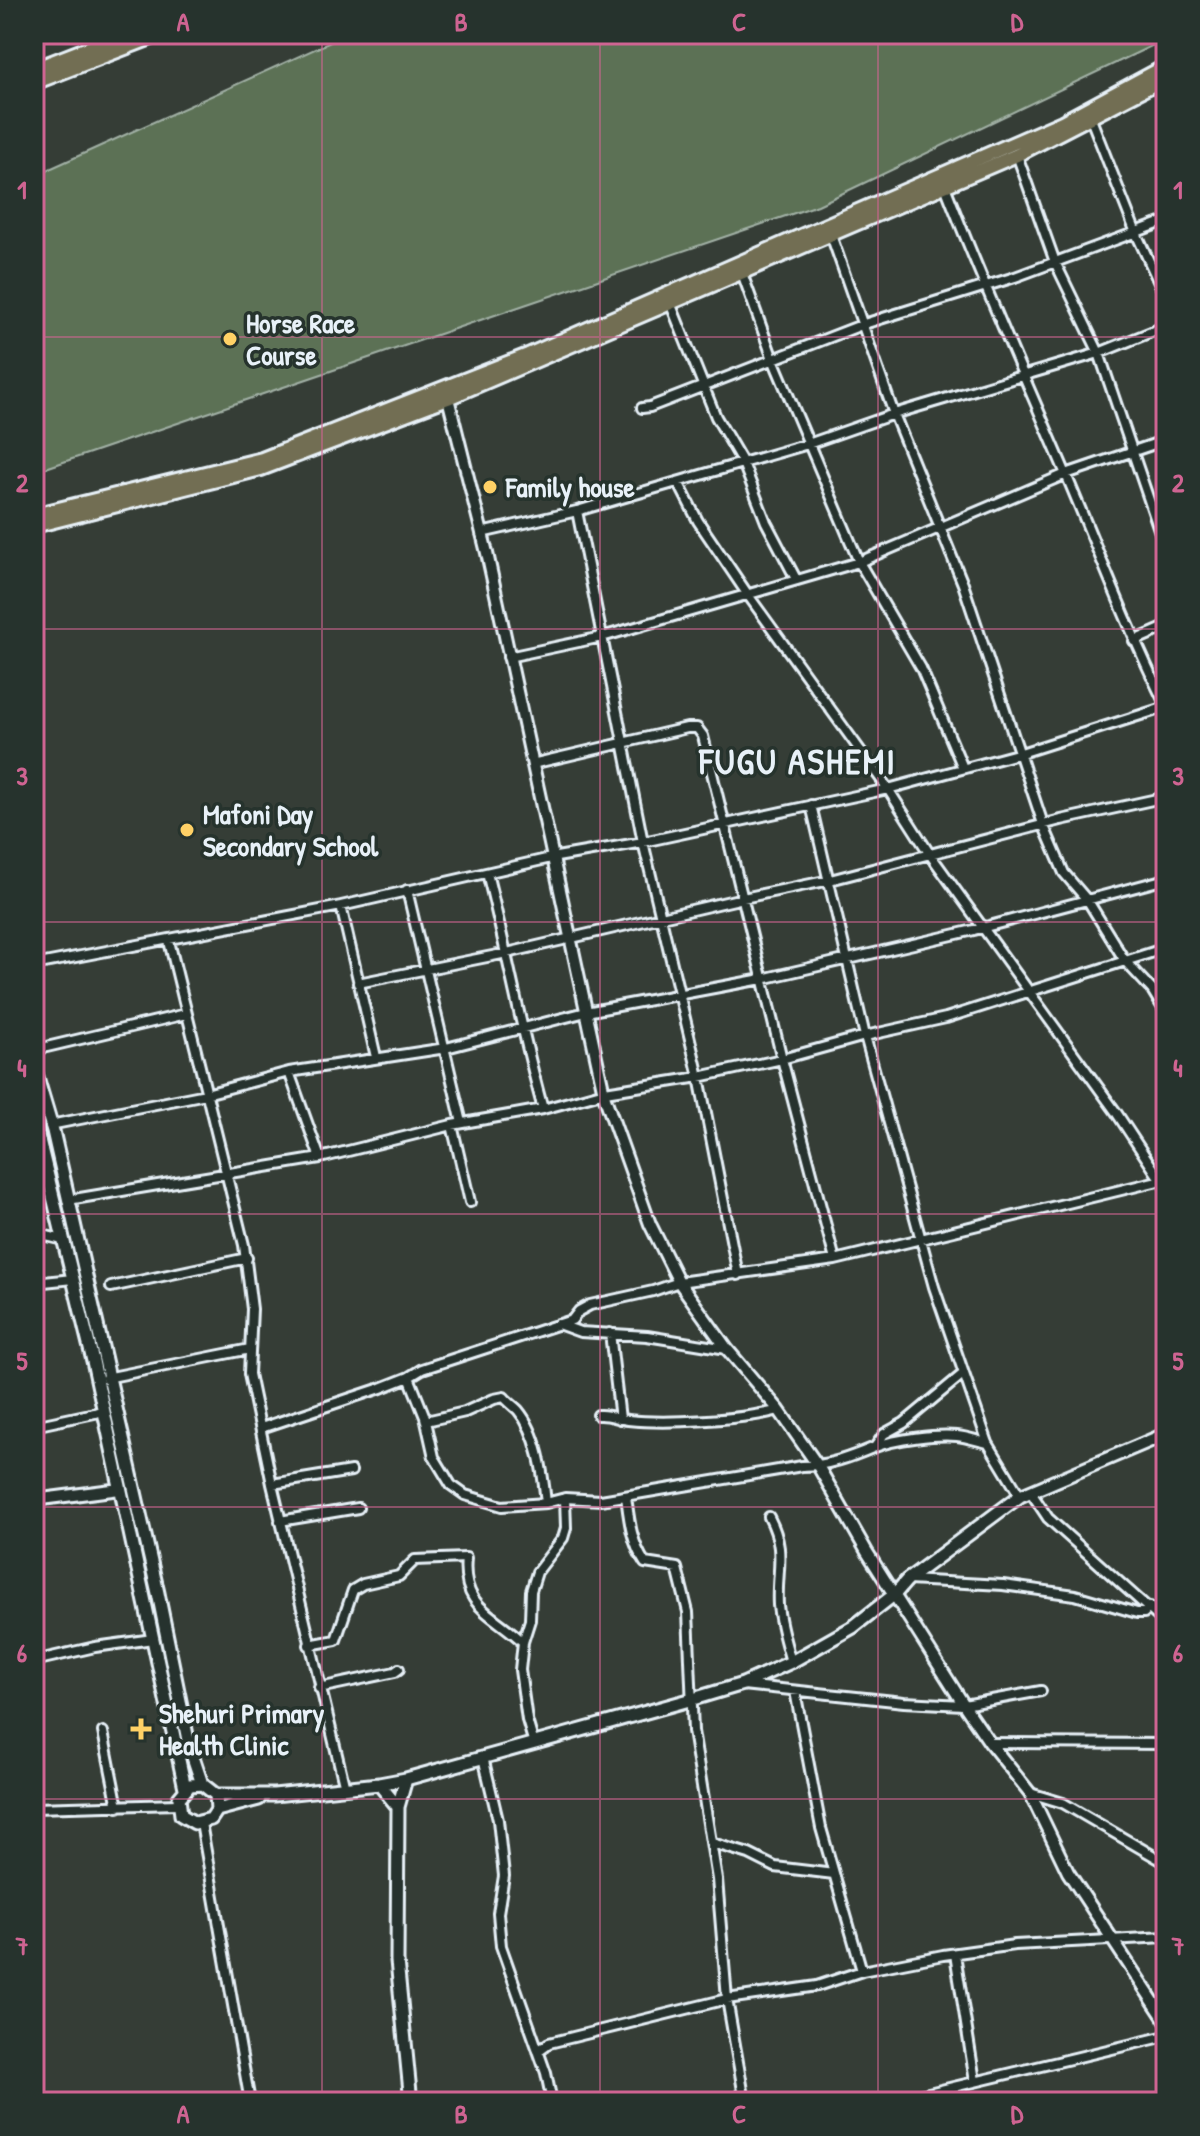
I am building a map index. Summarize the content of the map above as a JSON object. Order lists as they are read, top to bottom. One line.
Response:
{"districts":["FUGU ASHEMI"],"places":{"other":["Horse Race Course","Family house","Mafoni Day Secondary School"],"health":["Shehuri Primary Health Clinic"]},"grid":{"columns":["A","B","C","D"],"rows":["1","2","3","4","5","6","7"]}}
